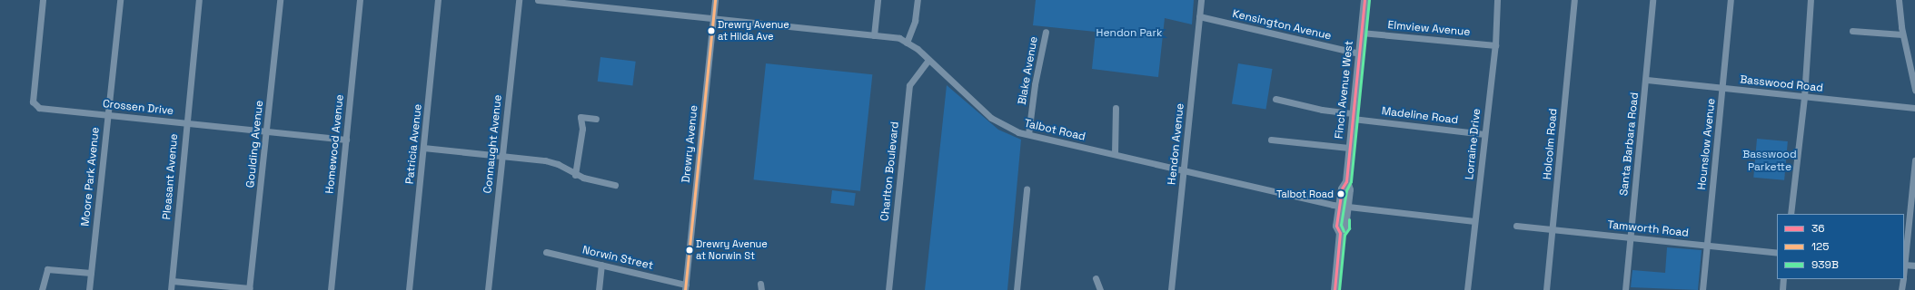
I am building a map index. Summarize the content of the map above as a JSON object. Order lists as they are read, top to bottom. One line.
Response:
{"streets":{"main road":["Finch Avenue West"],"street":["Kensington Avenue","Elmview Avenue","Blake Avenue","Basswood Road","Crossen Drive","Madeline Road","Talbot Road","Goulding Avenue","Homewood Avenue","Patricia Avenue","Connaught Avenue","Drewry Avenue","Hendon Avenue","Lorraine Drive","Holcolm Road","Santa Barbara Road","Hounslow Avenue","Charlton Boulevard","Moore Park Avenue","Pleasant Avenue","Tamworth Road","Norwin Street"]},"crossings":[["Kensington Avenue","Finch Avenue West"],["Kensington Avenue","Hendon Avenue"],["Elmview Avenue","Finch Avenue West"],["Elmview Avenue","Lorraine Drive"],["Blake Avenue","Talbot Road"],["Basswood Road","Santa Barbara Road"],["Basswood Road","Hounslow Avenue"],["Finch Avenue West","Madeline Road"],["Finch Avenue West","Talbot Road"],["Crossen Drive","Goulding Avenue"],["Crossen Drive","Homewood Avenue"],["Crossen Drive","Moore Park Avenue"],["Crossen Drive","Pleasant Avenue"],["Madeline Road","Lorraine Drive"],["Talbot Road","Drewry Avenue"],["Talbot Road","Hendon Avenue"],["Talbot Road","Lorraine Drive"],["Talbot Road","Charlton Boulevard"],["Drewry Avenue","Norwin Street"],["Holcolm Road","Tamworth Road"],["Santa Barbara Road","Tamworth Road"],["Hounslow Avenue","Tamworth Road"]],"parks":["Hendon Park","Basswood Parkette"],"places":["Drewry Avenue at Hilda Ave","Talbot Road","Drewry Avenue at Norwin St"],"lines":["transit line 36","transit line 125","transit line 939B"],"legend":["36","125","939B"]}
